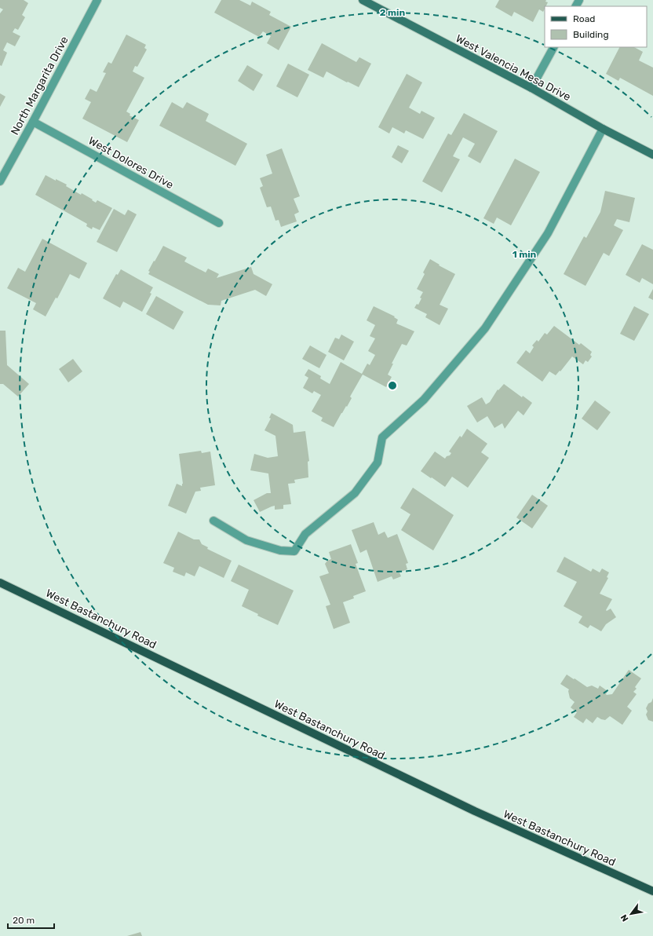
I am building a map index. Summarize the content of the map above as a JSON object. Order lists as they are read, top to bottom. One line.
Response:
{"streets":{"main road":["West Bastanchury Road"],"street":["West Valencia Mesa Drive","North Margarita Drive","West Dolores Drive"]},"crossings":[["North Margarita Drive","West Dolores Drive"]],"legend":["Road","Building"],"scale_bar":"20 m","north":"bottom left","rings":["2 min","1 min"]}
